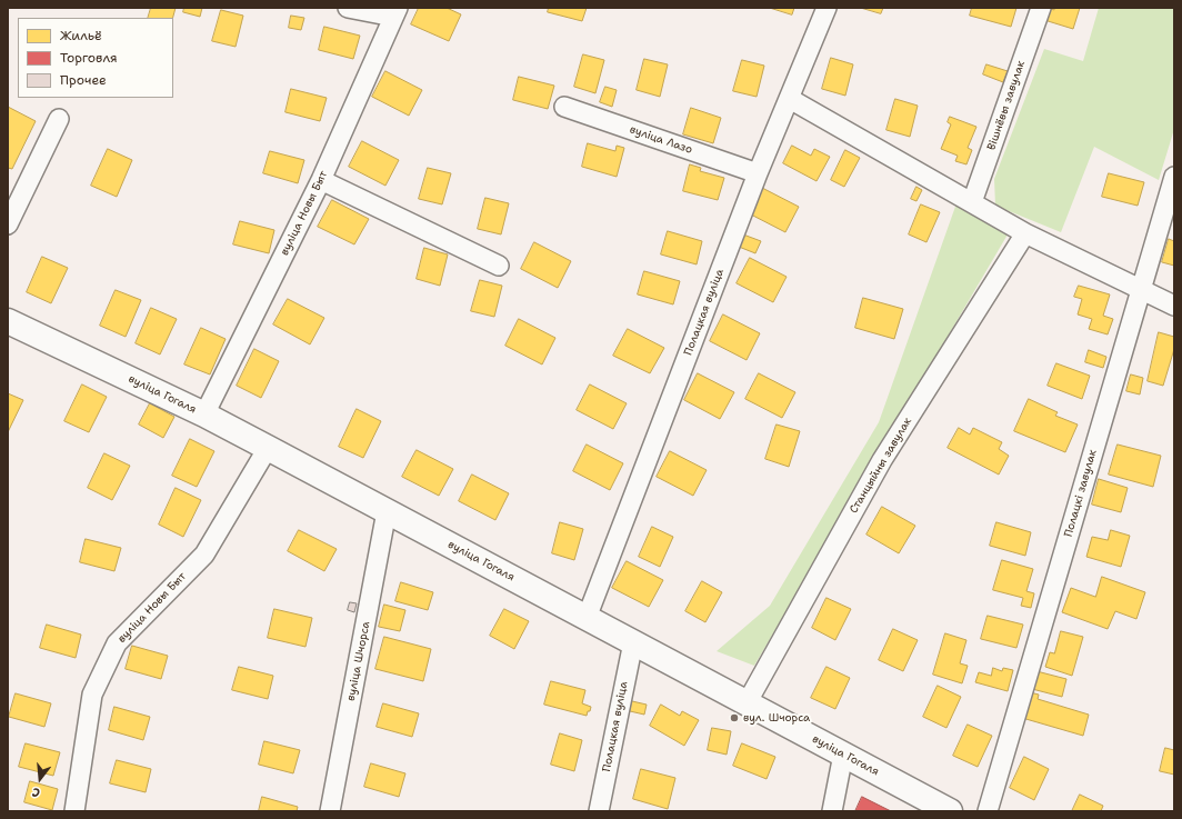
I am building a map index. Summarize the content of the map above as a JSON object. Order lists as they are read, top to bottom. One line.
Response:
{"streets":{"main road":["вуліца Гогаля"],"street":["Вішнёвы завулак","вуліца Лазо","вуліца Новы Быт","Полацкая вуліца","Станцыйны завулак","Полацкі завулак","вуліца Шчорса"]},"crossings":[["вуліца Лазо","Полацкая вуліца"],["вуліца Новы Быт","вуліца Гогаля"],["Полацкая вуліца","вуліца Гогаля"],["вуліца Гогаля","Станцыйны завулак"],["вуліца Гогаля","вуліца Шчорса"]],"places":["вул. Шчорса"],"legend":["Жильё","Торговля","Прочее"],"north":"bottom"}
